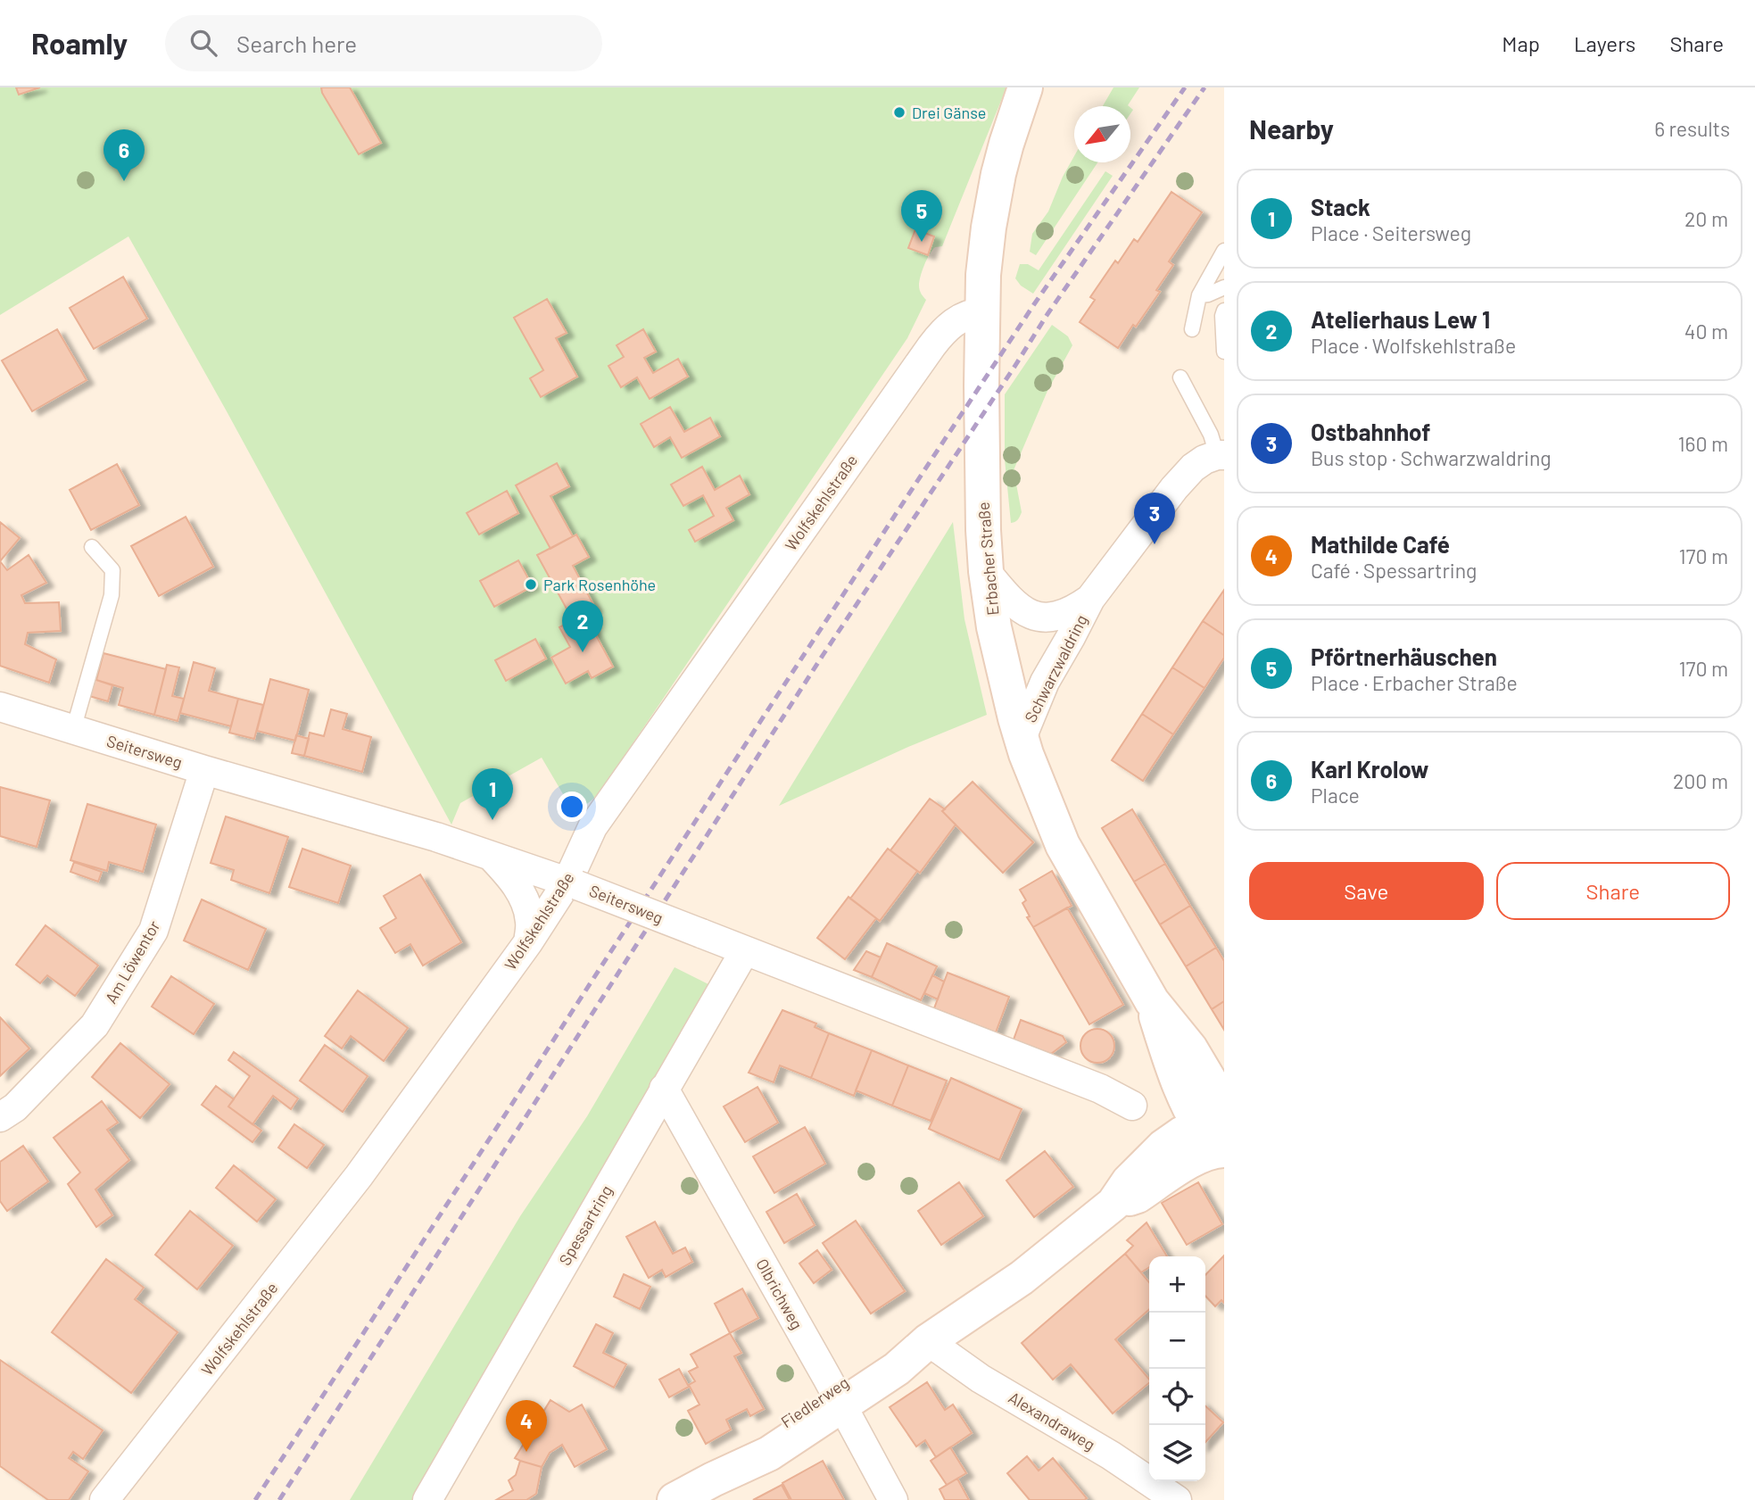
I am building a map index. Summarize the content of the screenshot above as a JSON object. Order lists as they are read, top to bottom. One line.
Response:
{"streets":{"street":["Wolfskehlstraße","Erbacher Straße","Schwarzwaldring","Seitersweg","Am Löwentor","Spessartring","Olbrichweg","Fiedlerweg","Alexandraweg"]},"crossings":[["Wolfskehlstraße","Erbacher Straße"],["Wolfskehlstraße","Seitersweg"],["Erbacher Straße","Schwarzwaldring"],["Erbacher Straße","Fiedlerweg"],["Seitersweg","Am Löwentor"],["Seitersweg","Spessartring"],["Spessartring","Olbrichweg"],["Olbrichweg","Fiedlerweg"],["Fiedlerweg","Alexandraweg"]],"places":["Drei Gänse","Park Rosenhöhe"],"north":"bottom left","page":{"header":"Roamly","search":"Search here","nav":["Map","Layers","Share"],"heading":["Nearby","6 results"],"pins":["6","5","3","2","1","4"],"list":[{"mark":"1","name":"Stack","note":"Place · Seitersweg","value":"20 m"},{"mark":"2","name":"Atelierhaus Lew 1","note":"Place · Wolfskehlstraße","value":"40 m"},{"mark":"3","name":"Ostbahnhof","note":"Bus stop · Schwarzwaldring","value":"160 m"},{"mark":"4","name":"Mathilde Café","note":"Café · Spessartring","value":"170 m"},{"mark":"5","name":"Pförtnerhäuschen","note":"Place · Erbacher Straße","value":"170 m"},{"mark":"6","name":"Karl Krolow","note":"Place","value":"200 m"}],"buttons":["Save","Share"],"map_buttons":["+","−"]}}
